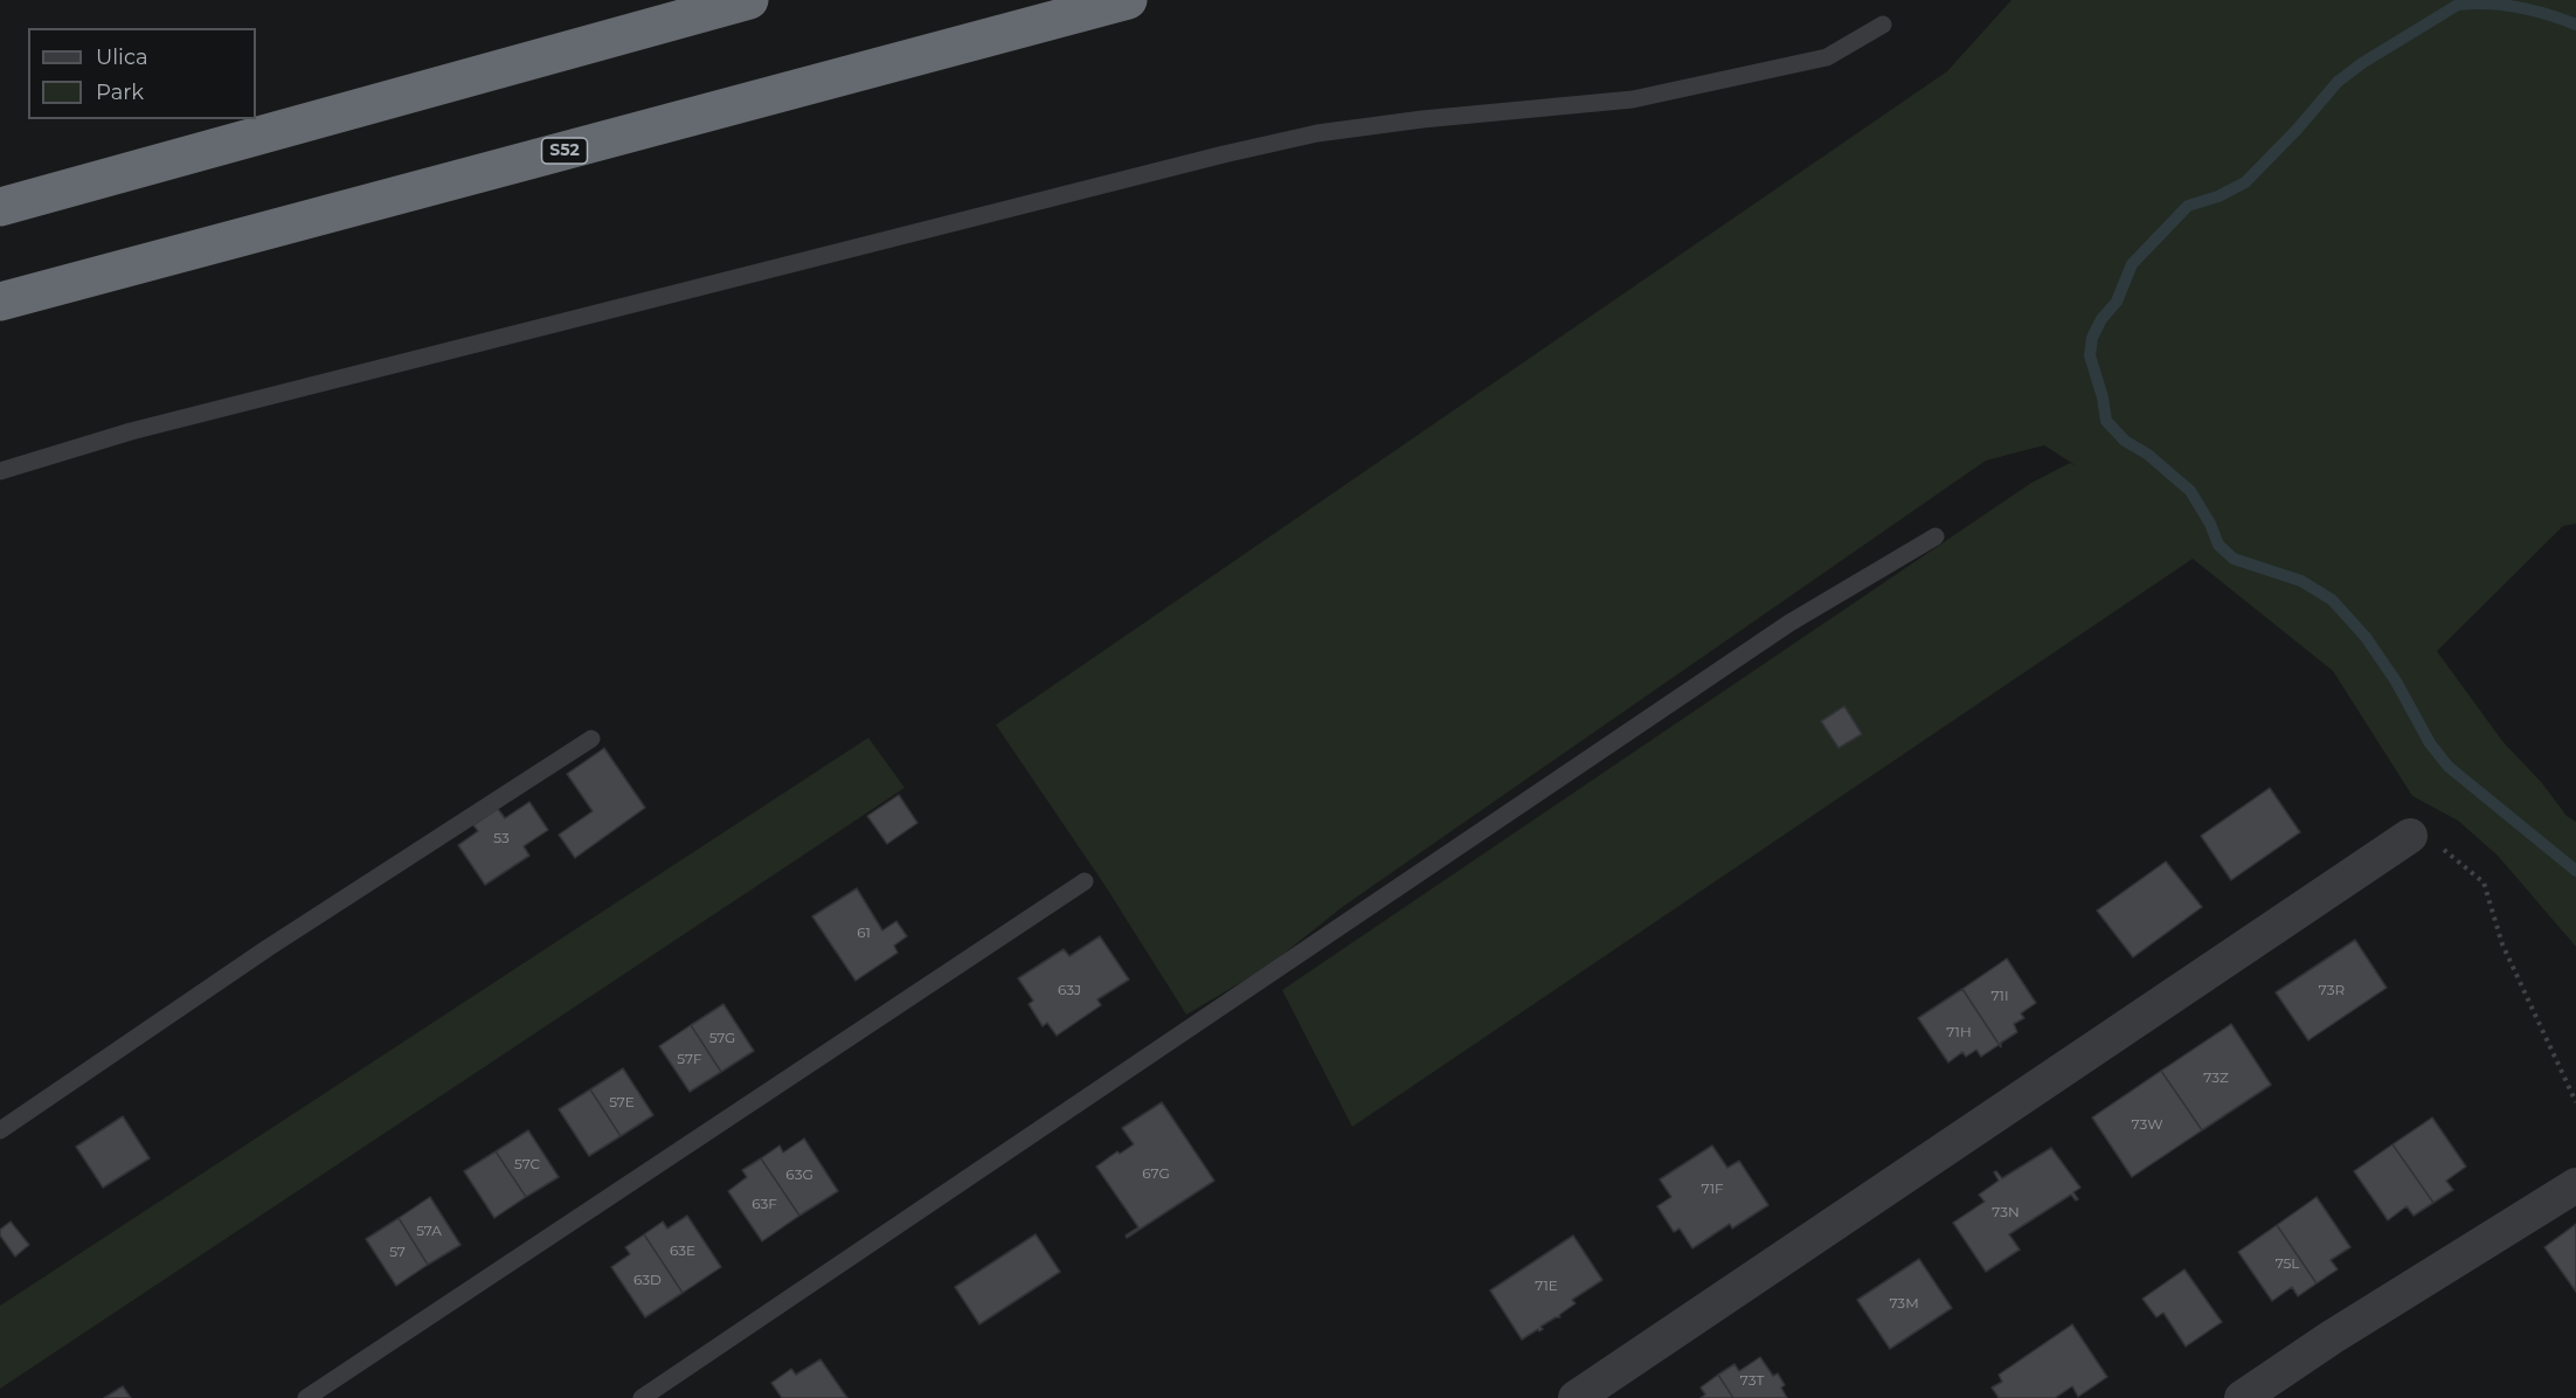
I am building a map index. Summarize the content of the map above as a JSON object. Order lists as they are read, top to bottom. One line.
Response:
{"streets":{"highway":["S52"]},"house_numbers":["53","61","63J","73R","71I","71H","57G","57F","73Z","57E","73W","57C","67G","63G","71F","63F","73N","57A","63E","57","75L","63D","71E","73M","73T"],"legend":["Ulica","Park"]}
